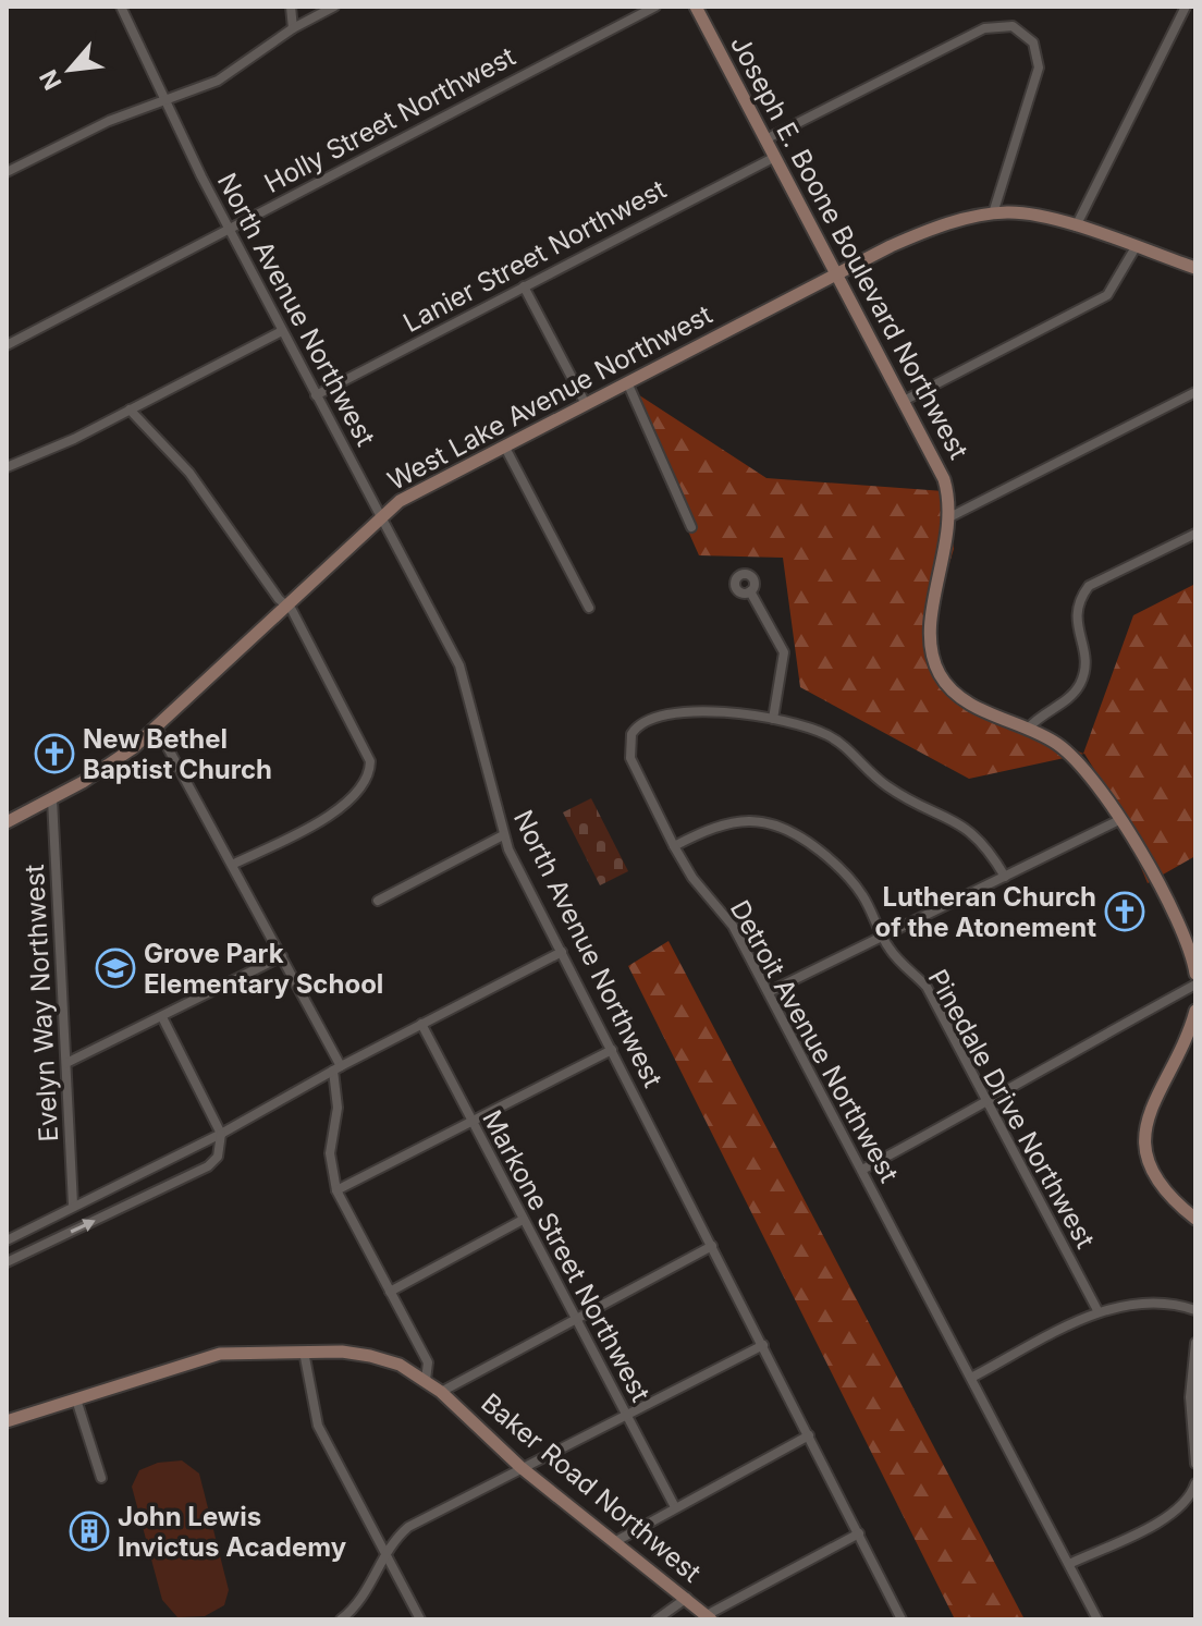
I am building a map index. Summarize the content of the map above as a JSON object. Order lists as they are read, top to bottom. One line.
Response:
{"streets":{"street":["Holly Street Northwest","Joseph E. Boone Boulevard Northwest","Lanier Street Northwest","North Avenue Northwest","West Lake Avenue Northwest","Evelyn Way Northwest","Detroit Avenue Northwest","Pinedale Drive Northwest","Markone Street Northwest","Baker Road Northwest"]},"crossings":[["Holly Street Northwest","North Avenue Northwest"],["Joseph E. Boone Boulevard Northwest","Lanier Street Northwest"],["Joseph E. Boone Boulevard Northwest","West Lake Avenue Northwest"],["Lanier Street Northwest","North Avenue Northwest"],["North Avenue Northwest","West Lake Avenue Northwest"],["West Lake Avenue Northwest","Evelyn Way Northwest"],["Detroit Avenue Northwest","Pinedale Drive Northwest"]],"places":{"church":["New Bethel Baptist Church","Lutheran Church of the Atonement"],"school or university":["Grove Park Elementary School"],"building":["John Lewis Invictus Academy"]},"north":"bottom left"}
